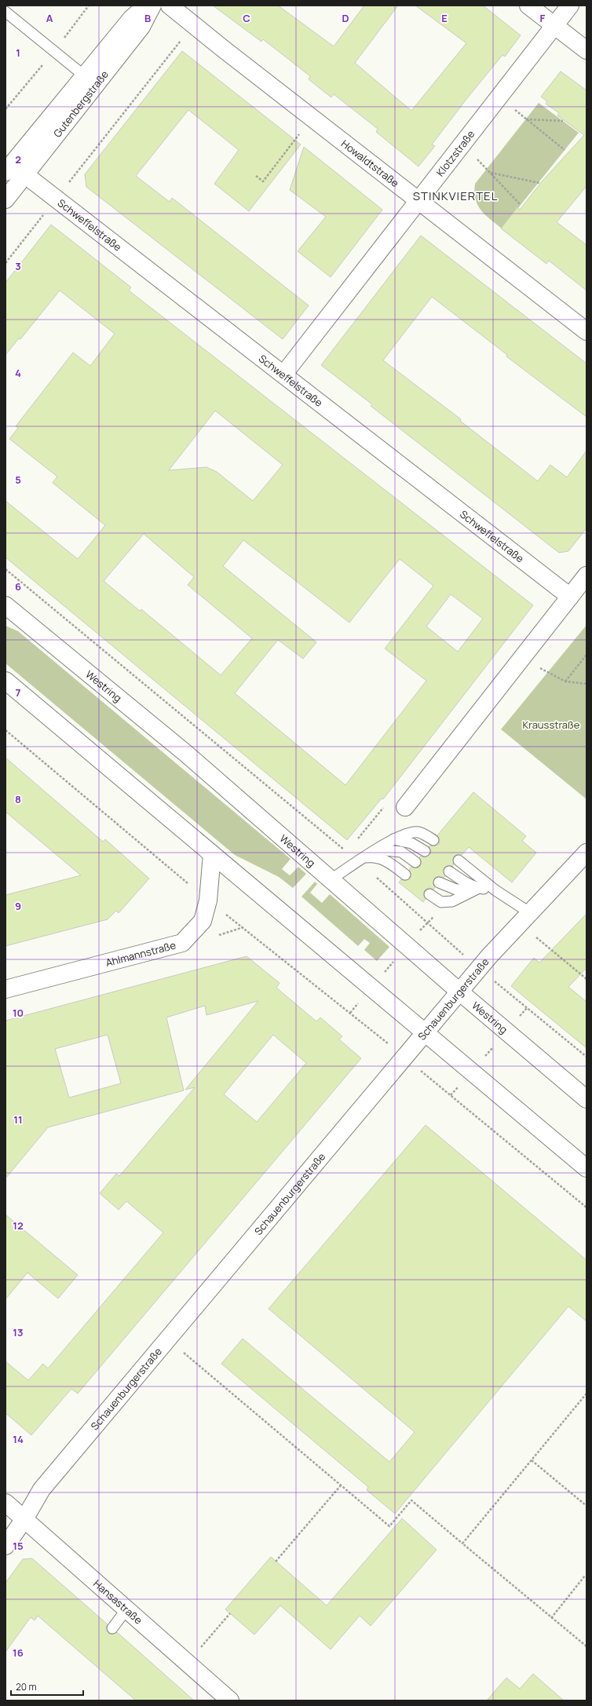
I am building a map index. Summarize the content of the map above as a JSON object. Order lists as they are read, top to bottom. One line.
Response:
{"streets":{"street":["Gutenbergstraße","Klotzstraße","Howaldtstraße","Schweffelstraße","Westring","Ahlmannstraße","Schauenburgerstraße","Hansastraße"]},"crossings":[["Gutenbergstraße","Schweffelstraße"],["Klotzstraße","Howaldtstraße"],["Klotzstraße","Schweffelstraße"],["Westring","Schauenburgerstraße"],["Schauenburgerstraße","Hansastraße"]],"districts":["STINKVIERTEL"],"parks":["Krausstraße"],"scale_bar":"20 m","grid":{"columns":["A","B","C","D","E","F"],"rows":["1","2","3","4","5","6","7","8","9","10","11","12","13","14","15","16"]}}
